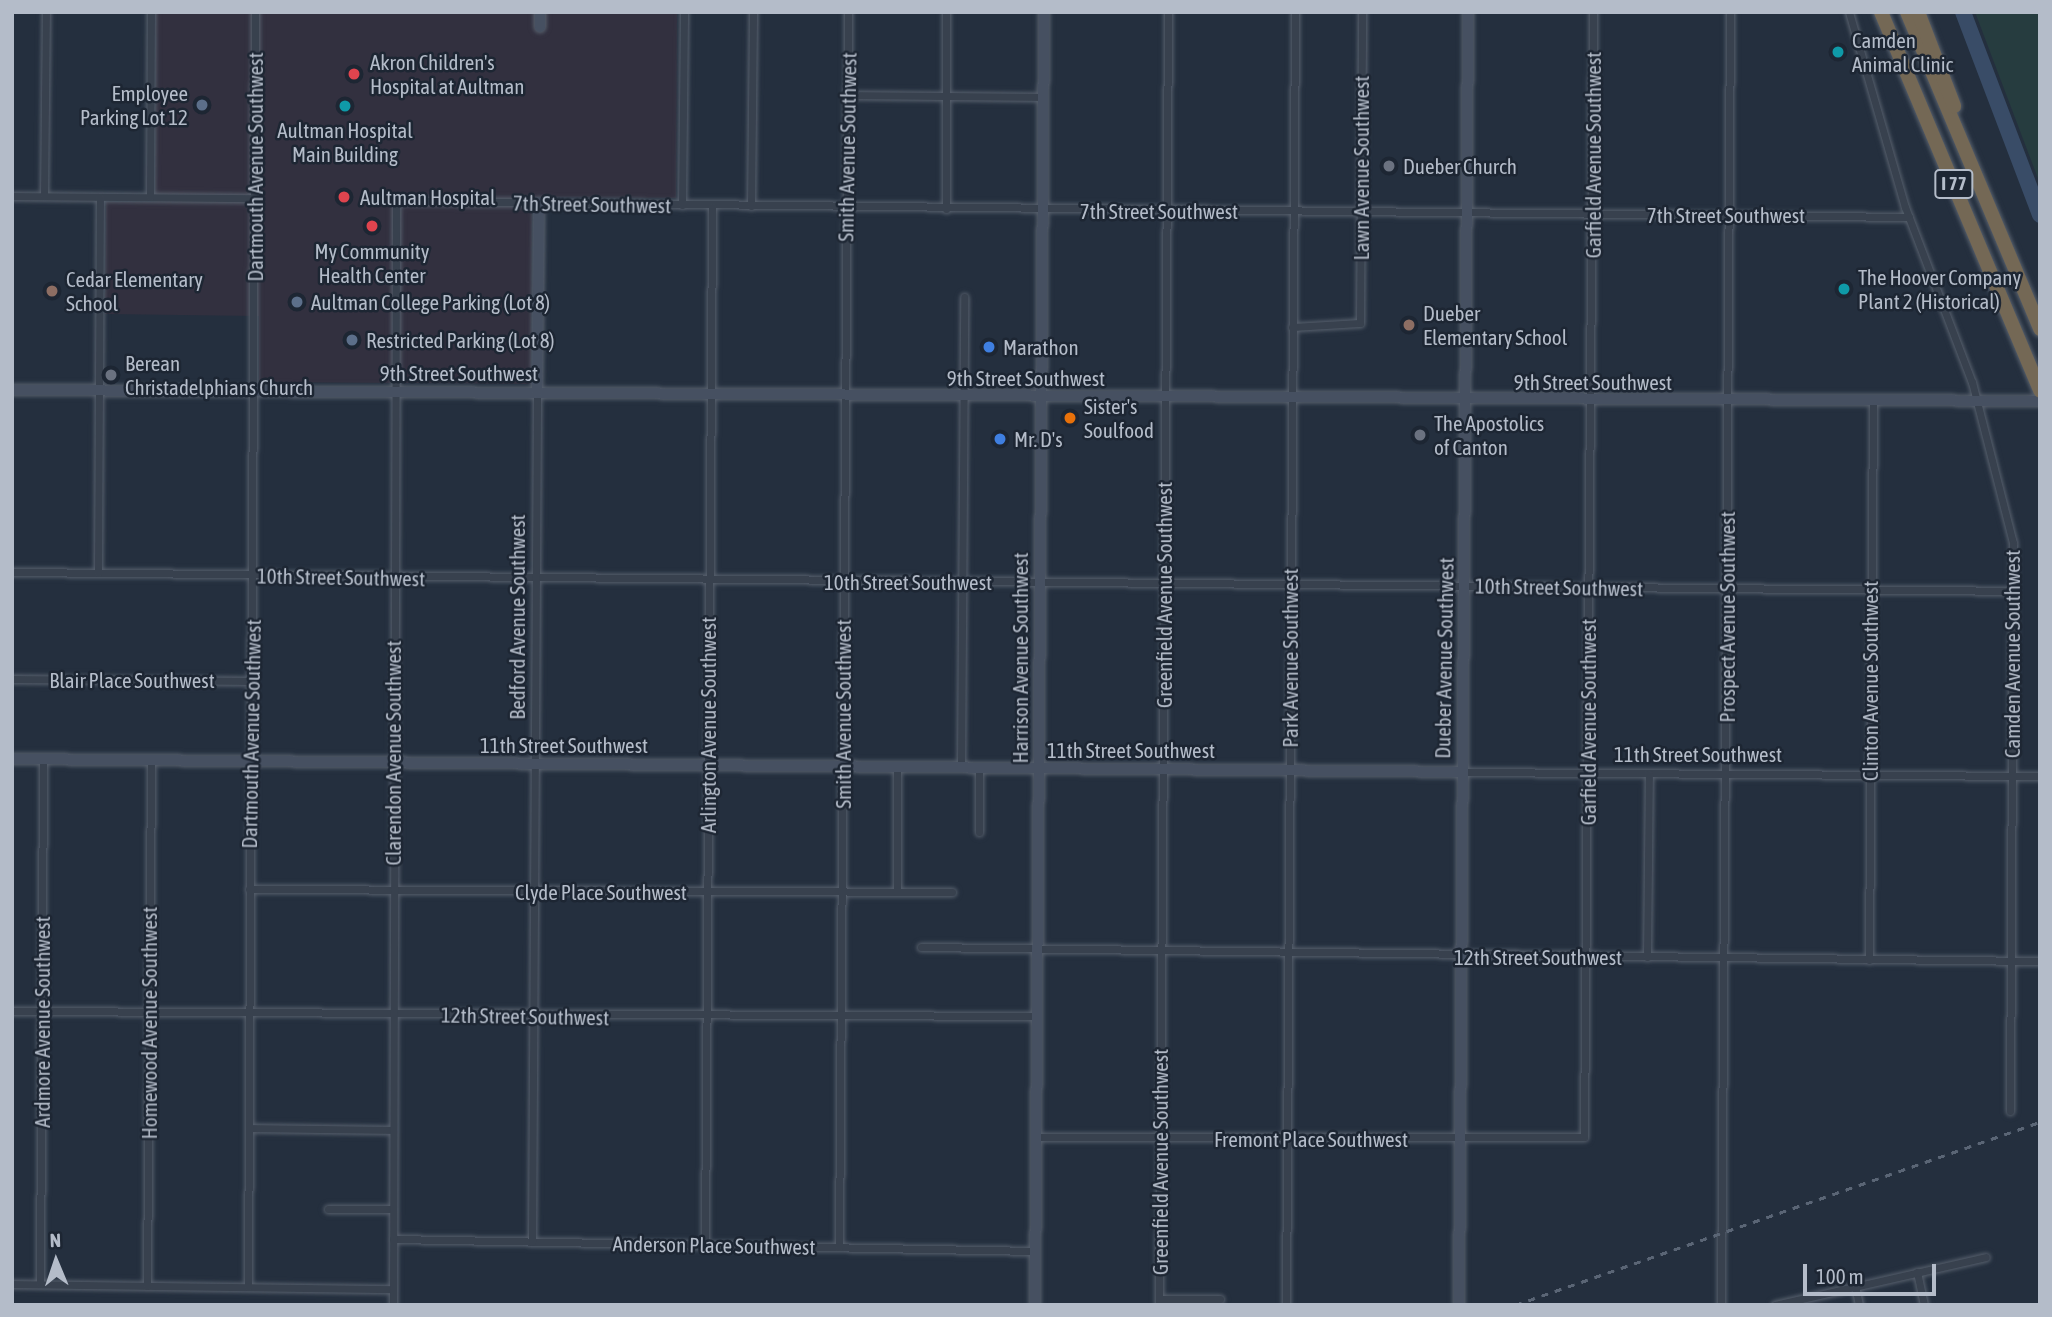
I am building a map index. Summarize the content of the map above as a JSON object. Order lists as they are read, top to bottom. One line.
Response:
{"streets":{"highway":["I 77"],"street":["Smith Avenue Southwest","Garfield Avenue Southwest","Dartmouth Avenue Southwest","Lawn Avenue Southwest","7th Street Southwest","9th Street Southwest","10th Street Southwest","Greenfield Avenue Southwest","Bedford Avenue Southwest","Prospect Avenue Southwest","Camden Avenue Southwest","Harrison Avenue Southwest","Park Avenue Southwest","Dueber Avenue Southwest","Blair Place Southwest","Clinton Avenue Southwest","Arlington Avenue Southwest","11th Street Southwest","Clarendon Avenue Southwest","Clyde Place Southwest","12th Street Southwest","Ardmore Avenue Southwest","Homewood Avenue Southwest","Fremont Place Southwest","Anderson Place Southwest"]},"crossings":[["Smith Avenue Southwest","7th Street Southwest"],["Smith Avenue Southwest","9th Street Southwest"],["Smith Avenue Southwest","10th Street Southwest"],["Smith Avenue Southwest","11th Street Southwest"],["Smith Avenue Southwest","Clyde Place Southwest"],["Smith Avenue Southwest","12th Street Southwest"],["Smith Avenue Southwest","Anderson Place Southwest"],["Garfield Avenue Southwest","7th Street Southwest"],["Garfield Avenue Southwest","9th Street Southwest"],["Garfield Avenue Southwest","10th Street Southwest"],["Garfield Avenue Southwest","11th Street Southwest"],["Garfield Avenue Southwest","12th Street Southwest"],["Garfield Avenue Southwest","Fremont Place Southwest"],["Dartmouth Avenue Southwest","9th Street Southwest"],["Dartmouth Avenue Southwest","10th Street Southwest"],["Dartmouth Avenue Southwest","Blair Place Southwest"],["Dartmouth Avenue Southwest","11th Street Southwest"],["Dartmouth Avenue Southwest","Clyde Place Southwest"],["Dartmouth Avenue Southwest","12th Street Southwest"],["Lawn Avenue Southwest","7th Street Southwest"],["Lawn Avenue Southwest","Park Avenue Southwest"],["7th Street Southwest","Greenfield Avenue Southwest"],["7th Street Southwest","Bedford Avenue Southwest"],["7th Street Southwest","Prospect Avenue Southwest"],["7th Street Southwest","Camden Avenue Southwest"],["7th Street Southwest","Harrison Avenue Southwest"],["7th Street Southwest","Park Avenue Southwest"],["7th Street Southwest","Dueber Avenue Southwest"],["7th Street Southwest","Arlington Avenue Southwest"],["7th Street Southwest","Clarendon Avenue Southwest"],["9th Street Southwest","Greenfield Avenue Southwest"],["9th Street Southwest","Bedford Avenue Southwest"],["9th Street Southwest","Prospect Avenue Southwest"],["9th Street Southwest","Camden Avenue Southwest"],["9th Street Southwest","Harrison Avenue Southwest"],["9th Street Southwest","Park Avenue Southwest"],["9th Street Southwest","Dueber Avenue Southwest"],["9th Street Southwest","Clinton Avenue Southwest"],["9th Street Southwest","Arlington Avenue Southwest"],["9th Street Southwest","Clarendon Avenue Southwest"],["10th Street Southwest","Greenfield Avenue Southwest"],["10th Street Southwest","Bedford Avenue Southwest"],["10th Street Southwest","Prospect Avenue Southwest"],["10th Street Southwest","Camden Avenue Southwest"],["10th Street Southwest","Harrison Avenue Southwest"],["10th Street Southwest","Park Avenue Southwest"],["10th Street Southwest","Dueber Avenue Southwest"],["10th Street Southwest","Clinton Avenue Southwest"],["10th Street Southwest","Arlington Avenue Southwest"],["10th Street Southwest","Clarendon Avenue Southwest"],["Greenfield Avenue Southwest","11th Street Southwest"],["Greenfield Avenue Southwest","12th Street Southwest"],["Greenfield Avenue Southwest","Fremont Place Southwest"],["Bedford Avenue Southwest","11th Street Southwest"],["Bedford Avenue Southwest","Clyde Place Southwest"],["Bedford Avenue Southwest","12th Street Southwest"],["Bedford Avenue Southwest","Anderson Place Southwest"],["Prospect Avenue Southwest","11th Street Southwest"],["Prospect Avenue Southwest","12th Street Southwest"],["Camden Avenue Southwest","11th Street Southwest"],["Camden Avenue Southwest","12th Street Southwest"],["Harrison Avenue Southwest","11th Street Southwest"],["Harrison Avenue Southwest","12th Street Southwest"],["Harrison Avenue Southwest","Fremont Place Southwest"],["Harrison Avenue Southwest","Anderson Place Southwest"],["Park Avenue Southwest","11th Street Southwest"],["Park Avenue Southwest","12th Street Southwest"],["Park Avenue Southwest","Fremont Place Southwest"],["Dueber Avenue Southwest","11th Street Southwest"],["Dueber Avenue Southwest","12th Street Southwest"],["Dueber Avenue Southwest","Fremont Place Southwest"],["Clinton Avenue Southwest","11th Street Southwest"],["Clinton Avenue Southwest","12th Street Southwest"],["Arlington Avenue Southwest","11th Street Southwest"],["Arlington Avenue Southwest","Clyde Place Southwest"],["Arlington Avenue Southwest","12th Street Southwest"],["Arlington Avenue Southwest","Anderson Place Southwest"],["11th Street Southwest","Clarendon Avenue Southwest"],["11th Street Southwest","Ardmore Avenue Southwest"],["11th Street Southwest","Homewood Avenue Southwest"],["Clarendon Avenue Southwest","Clyde Place Southwest"],["Clarendon Avenue Southwest","12th Street Southwest"],["Clarendon Avenue Southwest","Anderson Place Southwest"],["12th Street Southwest","Ardmore Avenue Southwest"],["12th Street Southwest","Homewood Avenue Southwest"]],"places":["Camden Animal Clinic","Akron Children's Hospital at Aultman","Employee Parking Lot 12","Aultman Hospital Main Building","Dueber Church","Aultman Hospital","My Community Health Center","The Hoover Company Plant 2 (Historical)","Cedar Elementary School","Aultman College Parking (Lot 8)","Dueber Elementary School","Restricted Parking (Lot 8)","Marathon","Berean Christadelphians Church","Sister's Soulfood","The Apostolics of Canton","Mr. D's"],"scale_bar":"100 m","north":"top"}
